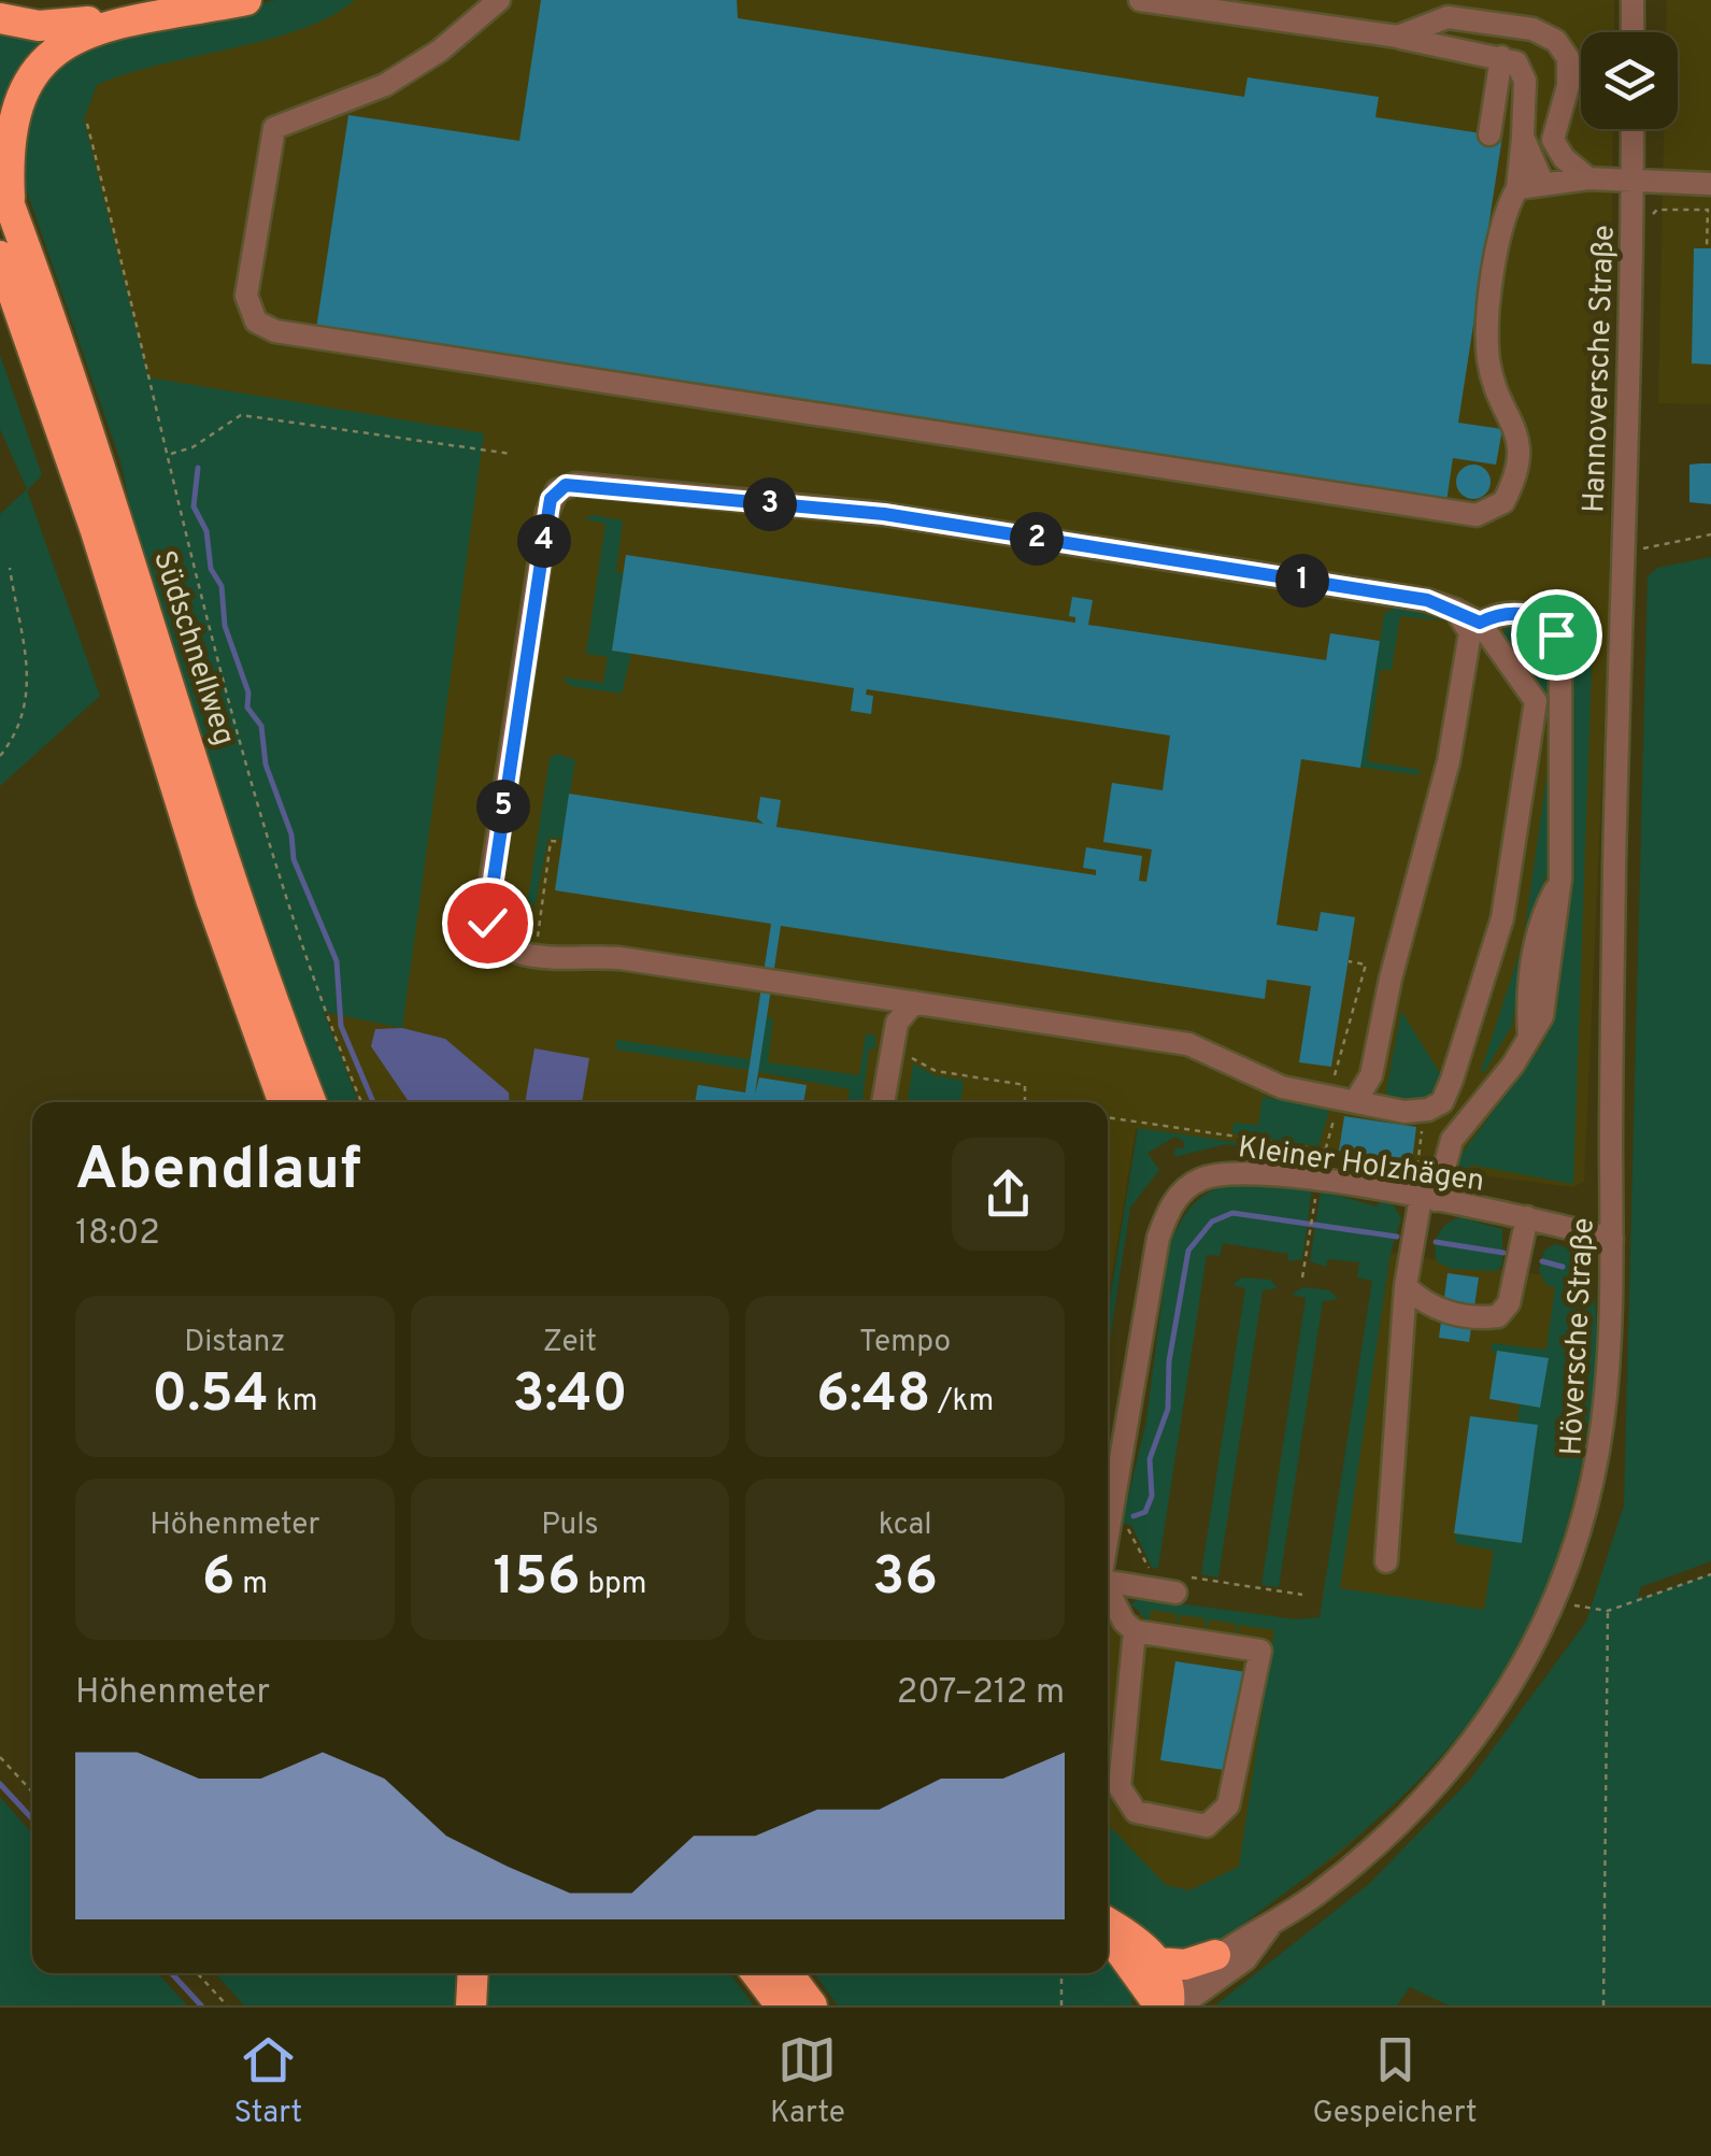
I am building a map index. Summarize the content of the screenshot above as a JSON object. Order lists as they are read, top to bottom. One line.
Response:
{"streets":{"highway":["Südschnellweg"],"street":["Hannoversche Straße","Kleiner Holzhägen","Höversche Straße"]},"crossings":[["Hannoversche Straße","Höversche Straße"],["Kleiner Holzhägen","Höversche Straße"]],"page":{"pins":["3","2","4","1","5"],"heading":["Abendlauf","18:02"],"stats":[["Distanz","0.54 km"],["Zeit","3:40"],["Tempo","6:48 /km"],["Höhenmeter","6 m"],["Puls","156 bpm"],["kcal","36"]],"chart":["Höhenmeter","207–212 m"],"tabs":["Start","Karte","Gespeichert"]}}
